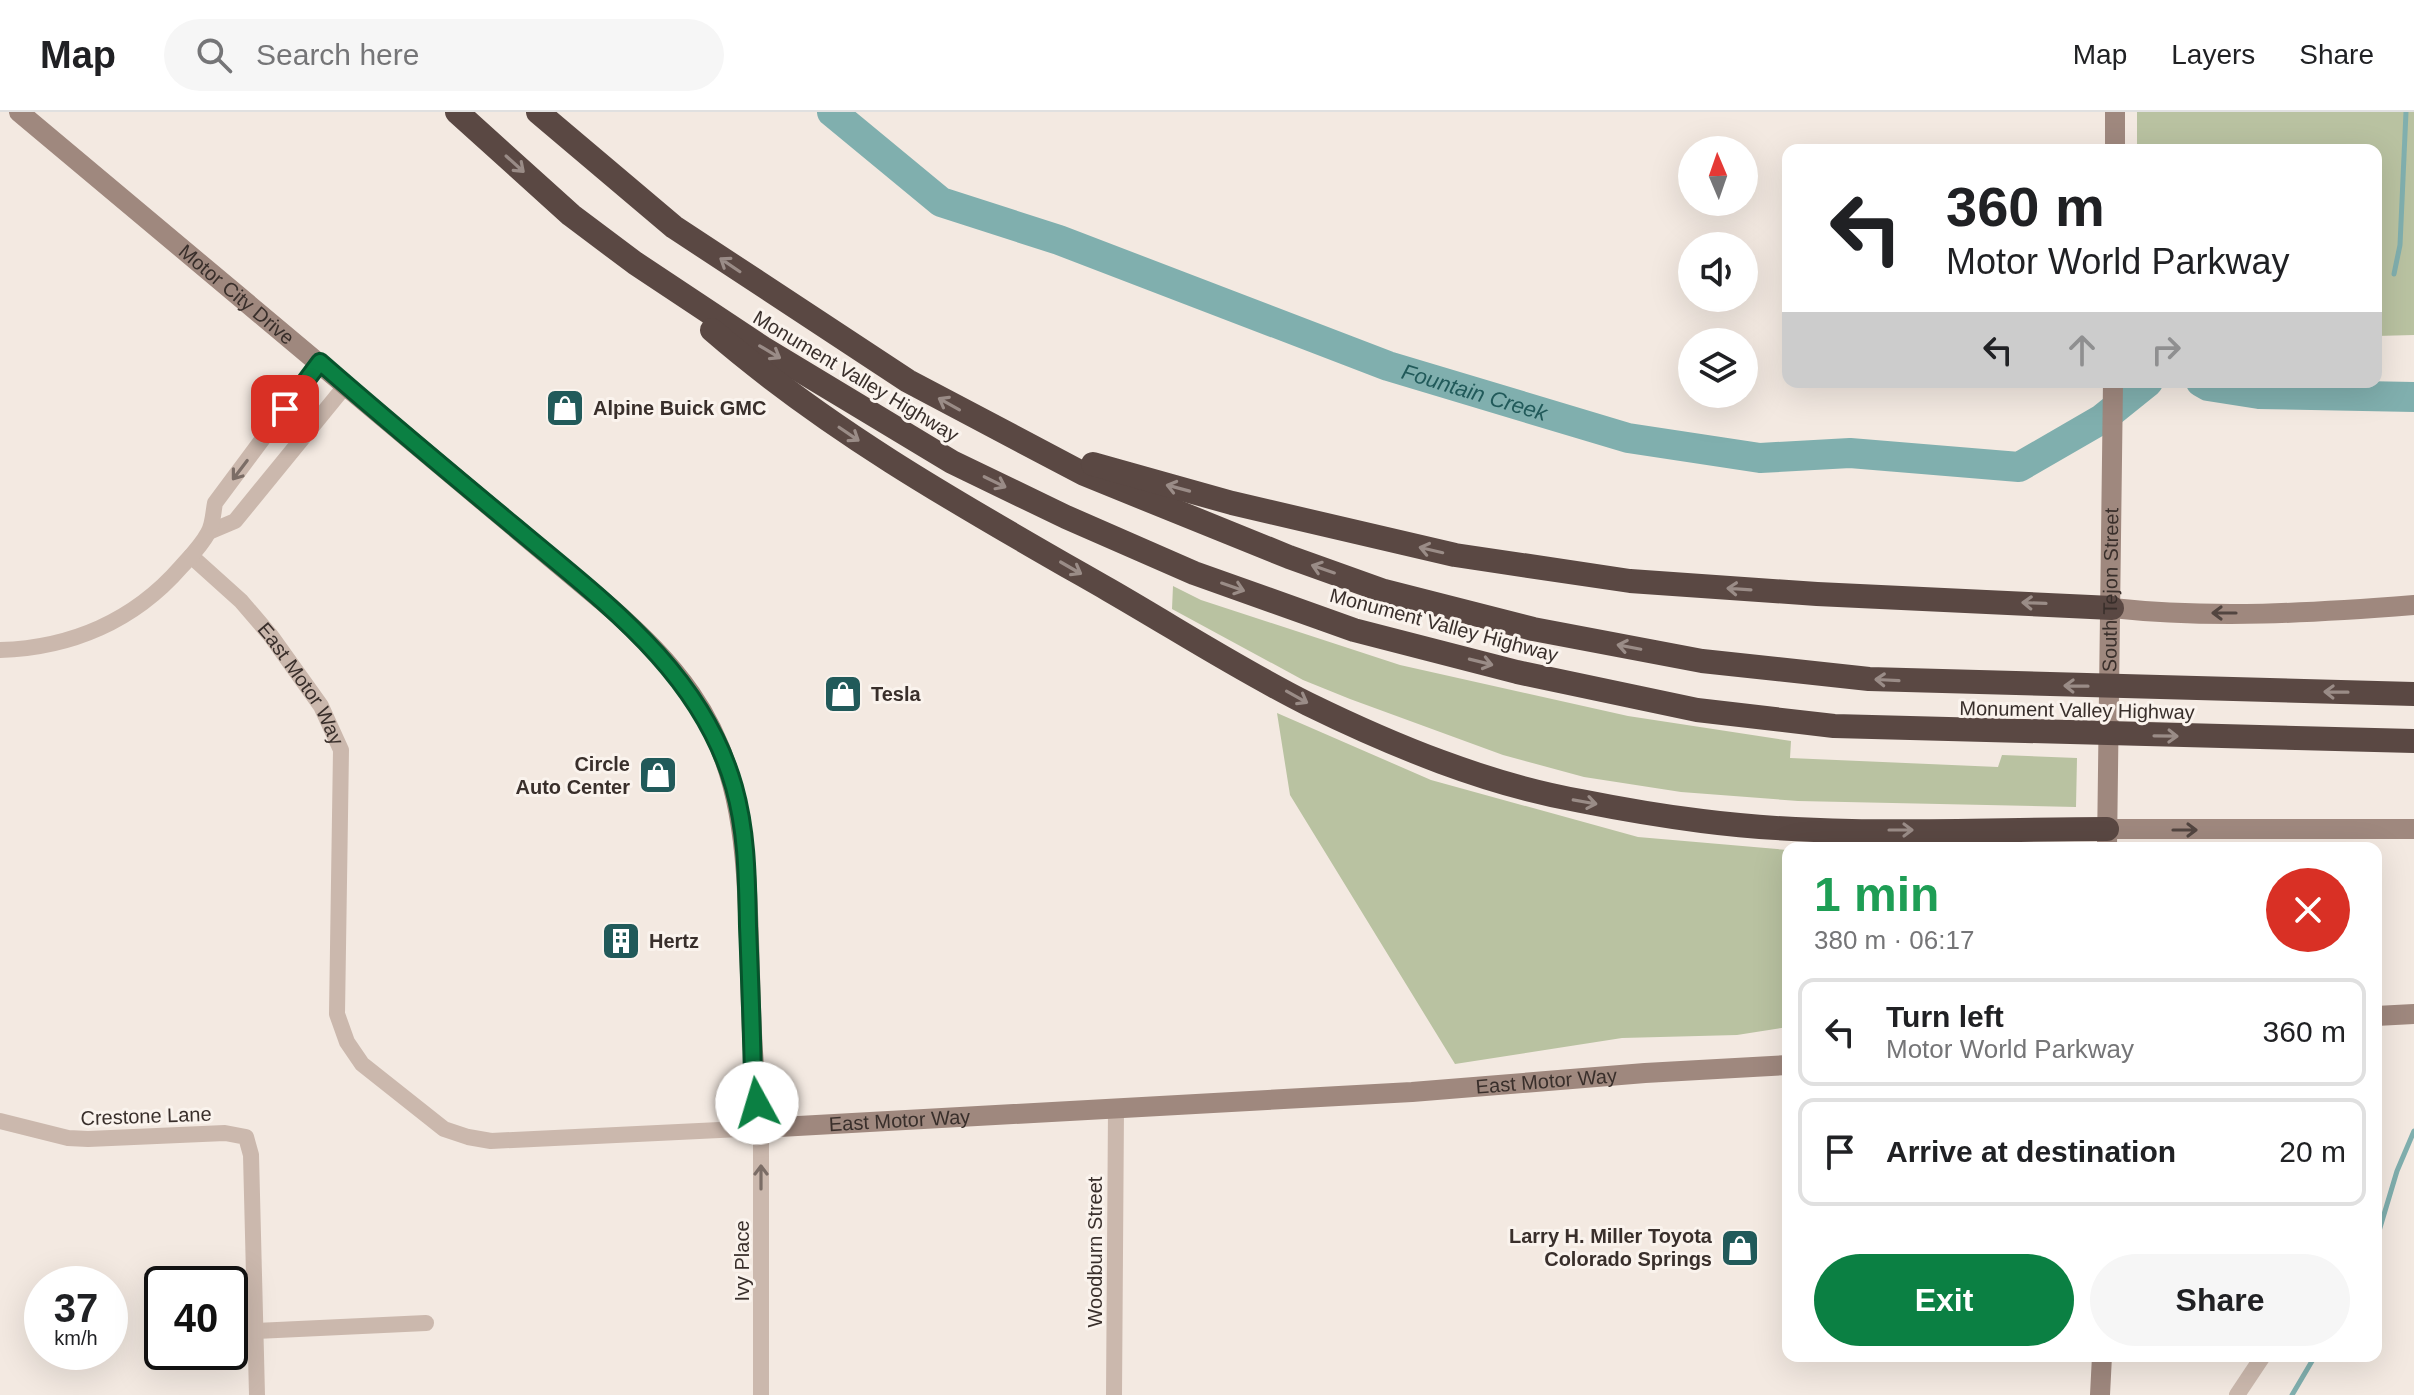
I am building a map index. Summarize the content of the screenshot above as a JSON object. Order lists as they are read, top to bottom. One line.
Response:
{"streets":{"highway":["Monument Valley Highway"],"street":["Motor City Drive","South Tejon Street","East Motor Way","Crestone Lane","Woodburn Street","Ivy Place"]},"crossings":[["Motor City Drive","East Motor Way"],["Motor City Drive","Ivy Place"],["East Motor Way","Woodburn Street"],["East Motor Way","Ivy Place"]],"one_way":["Ivy Place"],"water":["Fountain Creek"],"places":{"shop":["Alpine Buick GMC","Tesla","Circle Auto Center","Larry H. Miller Toyota Colorado Springs"],"building":["Hertz"]},"north":"top","page":{"header":"Map","search":"Search here","nav":["Map","Layers","Share"],"turn":["360 m","Motor World Parkway"],"heading":["1 min","380 m · 06:17"],"list":[{"name":"Turn left","note":"Motor World Parkway","value":"360 m"},{"name":"Arrive at destination","value":"20 m"}],"buttons":["Exit","Share"],"speed":"37 km/h","limit":"40"}}
